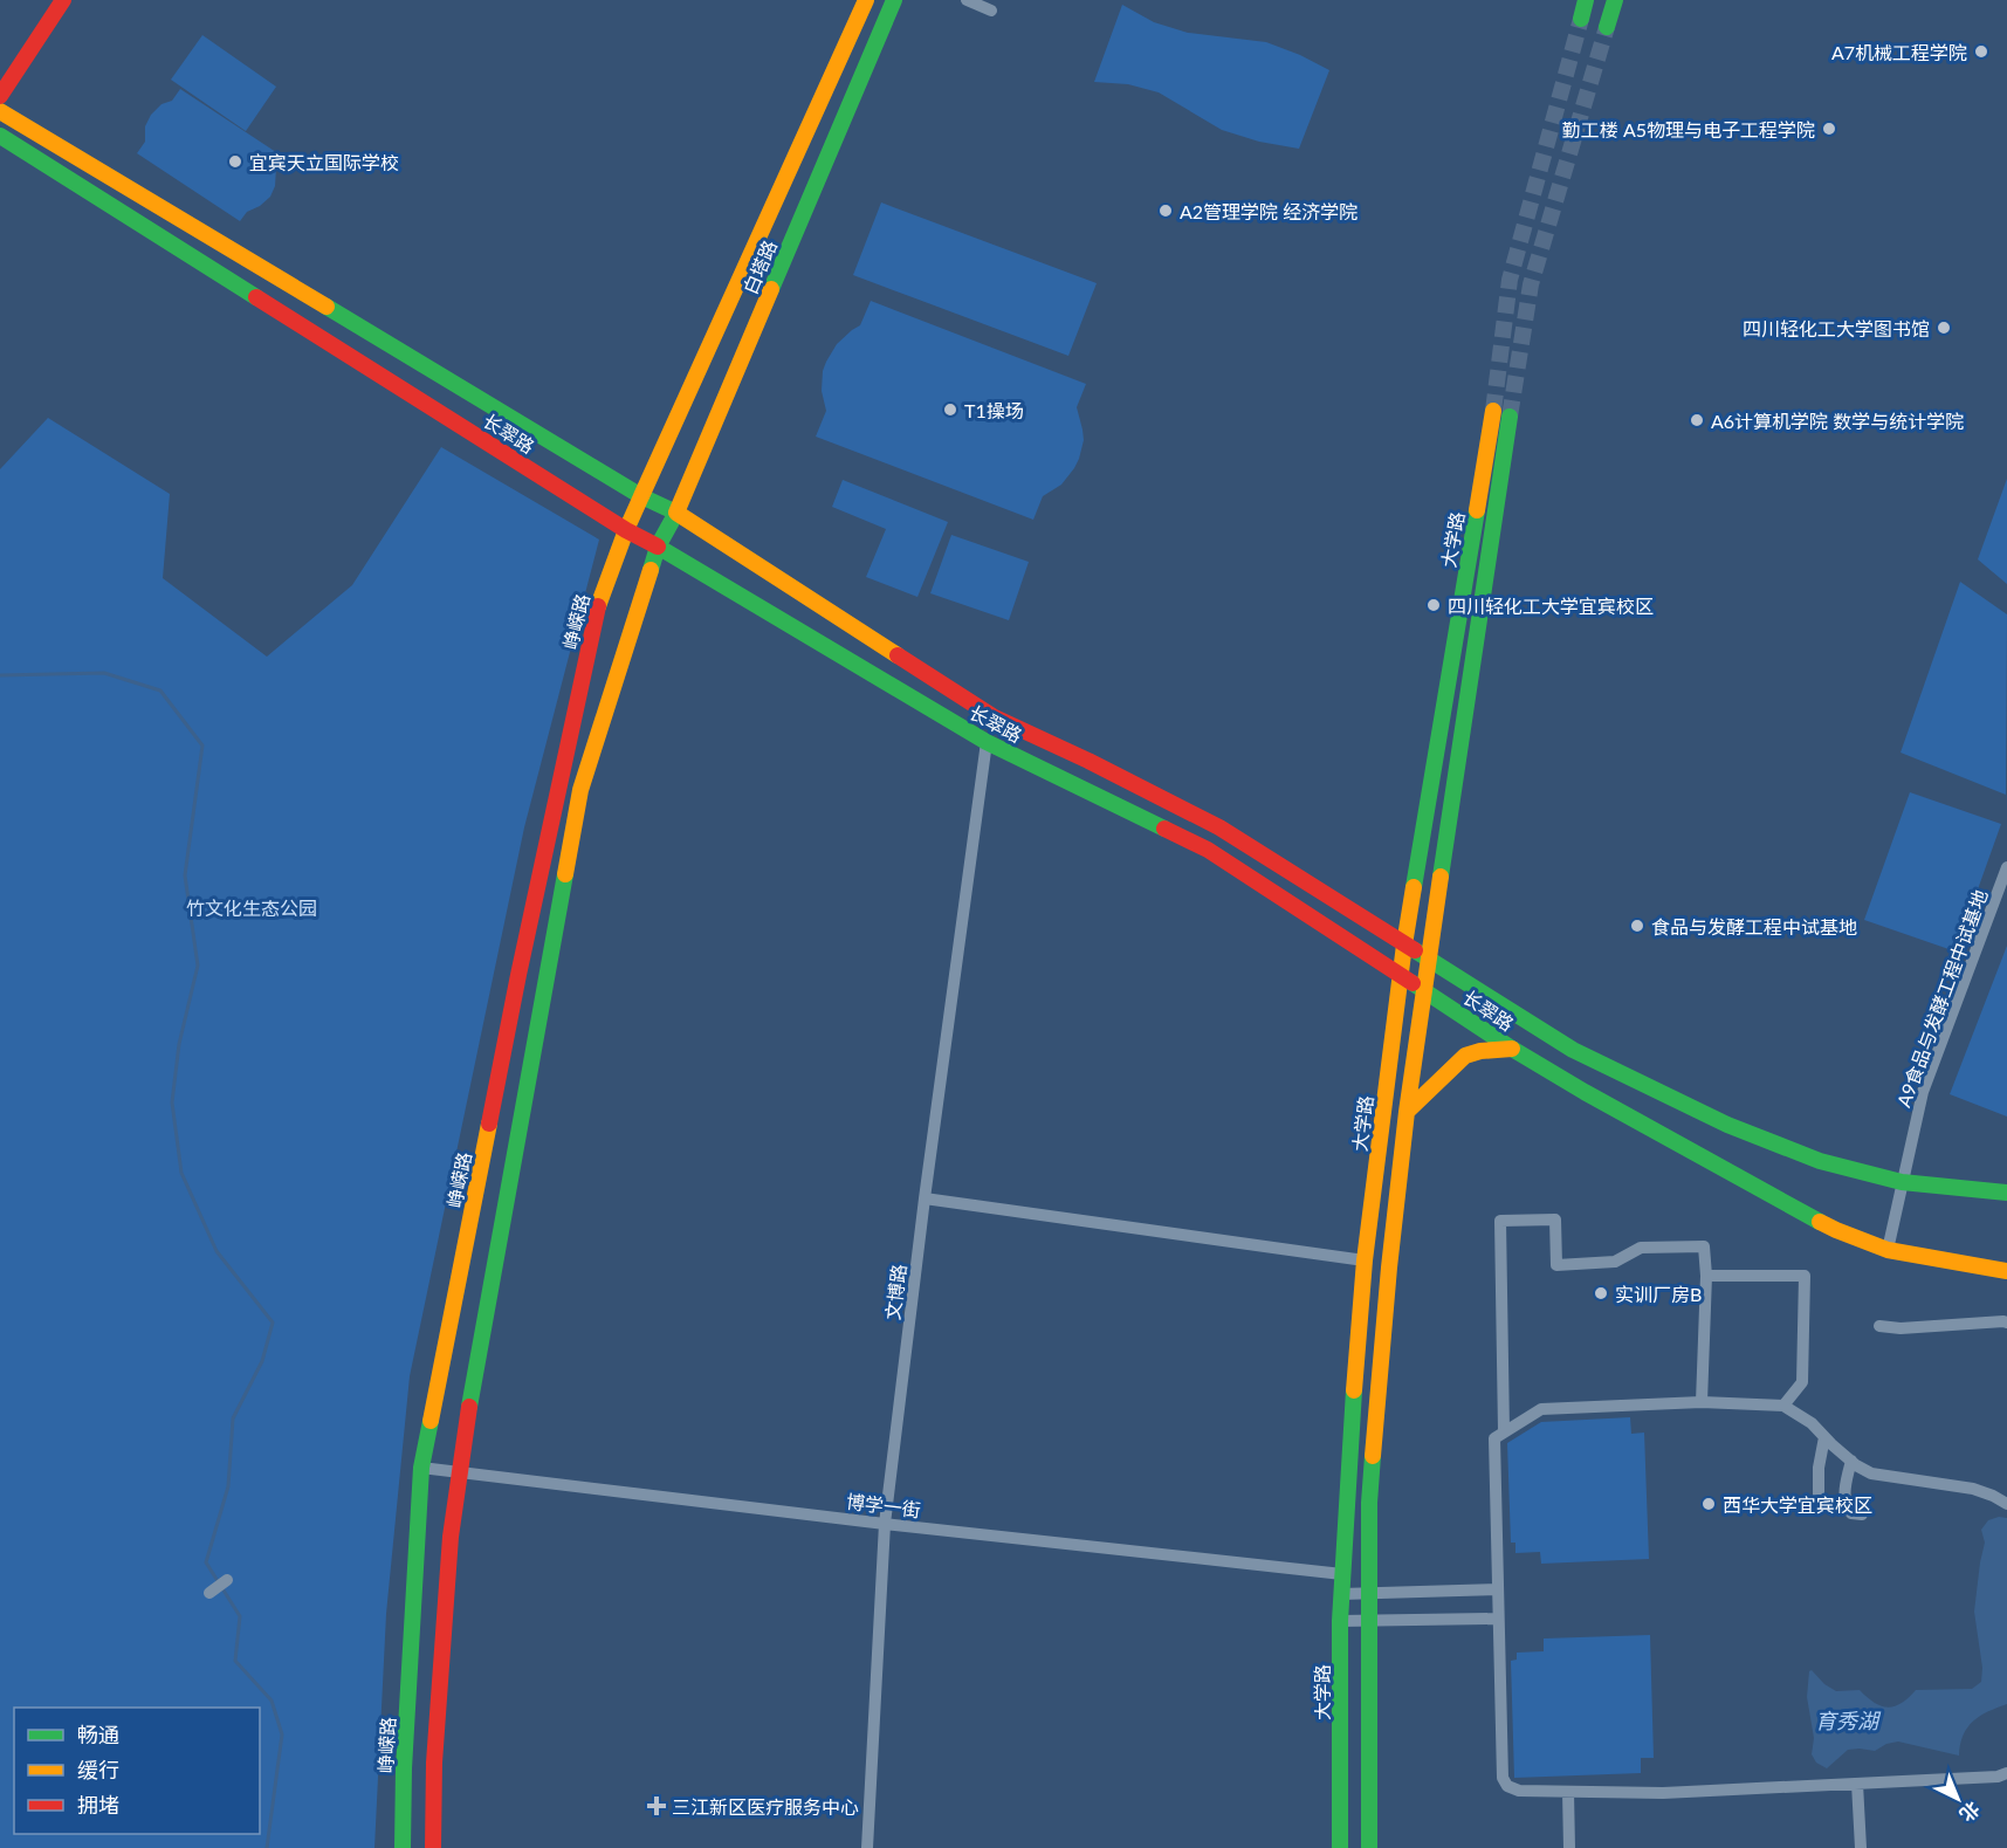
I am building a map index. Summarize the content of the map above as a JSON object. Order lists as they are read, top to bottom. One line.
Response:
{"streets":{"main road":["白塔路","长翠路","大学路","峥嵘路"],"street":["A9食品与发酵工程中试基地","文博路","博学一街"]},"crossings":[["白塔路","长翠路"],["白塔路","峥嵘路"],["长翠路","大学路"],["长翠路","峥嵘路"],["长翠路","A9食品与发酵工程中试基地"],["长翠路","文博路"],["大学路","博学一街"],["峥嵘路","博学一街"],["文博路","博学一街"]],"water":["育秀湖"],"parks":["竹文化生态公园"],"places":{"other":["A7机械工程学院","勤工楼 A5物理与电子工程学院","宜宾天立国际学校","A2管理学院 经济学院","四川轻化工大学图书馆","T1操场","A6计算机学院 数学与统计学院","四川轻化工大学宜宾校区","食品与发酵工程中试基地","实训厂房B","西华大学宜宾校区"],"health":["三江新区医疗服务中心"]},"legend":["畅通","缓行","拥堵"],"north":"bottom right"}
